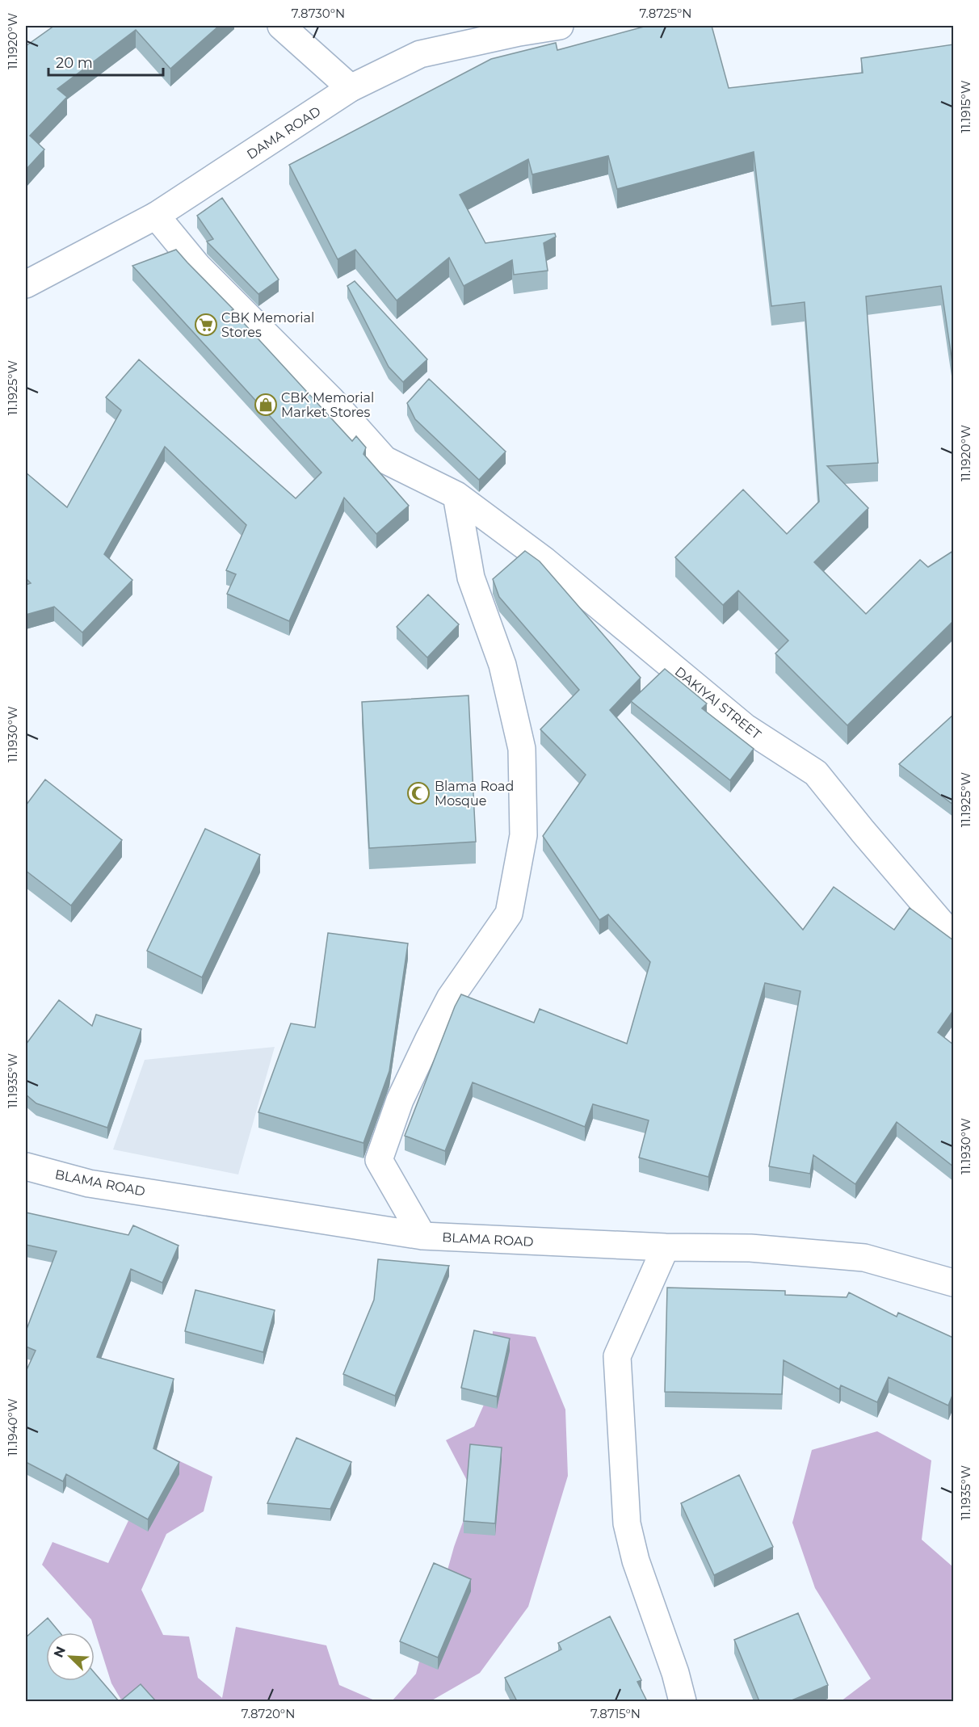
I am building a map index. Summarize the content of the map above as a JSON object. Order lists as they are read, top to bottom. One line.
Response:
{"streets":{"main road":["DAMA ROAD","DAKIYAI STREET","BLAMA ROAD"]},"crossings":[["DAMA ROAD","DAKIYAI STREET"]],"places":{"supermarket":["CBK Memorial Stores"],"shop":["CBK Memorial Market Stores"],"mosque":["Blama Road Mosque"]},"scale_bar":"20 m","north":"top left","coordinates":["7.8730°N","7.8725°N","11.1920°W","11.1915°W","11.1925°W","11.1930°W","11.1935°W","11.1940°W","7.8720°N","7.8715°N"]}
